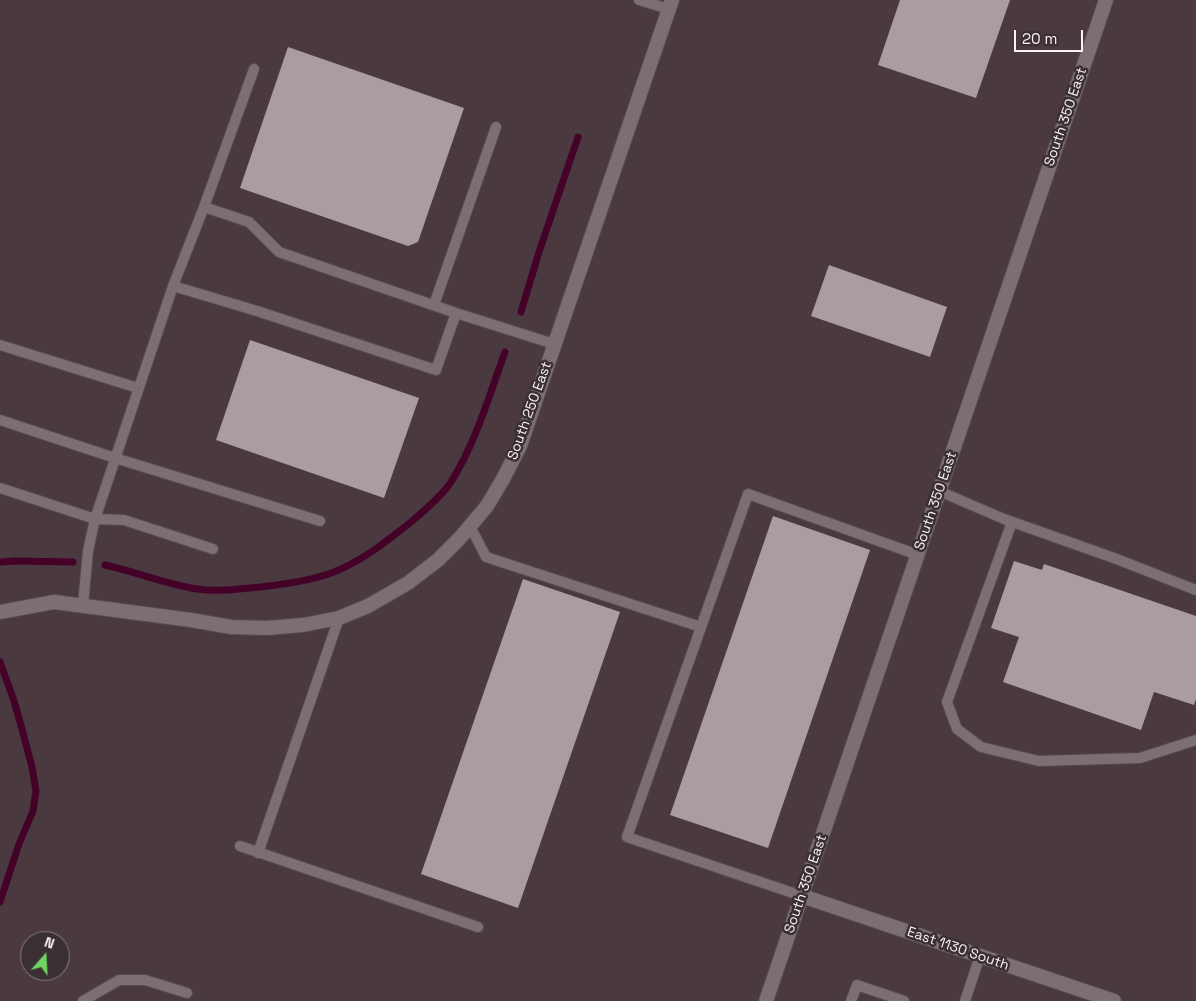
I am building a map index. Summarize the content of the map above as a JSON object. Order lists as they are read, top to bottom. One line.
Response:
{"streets":{"street":["South 350 East","South 250 East","East 1130 South"]},"crossings":[["South 350 East","East 1130 South"]],"scale_bar":"20 m","north":"top"}
